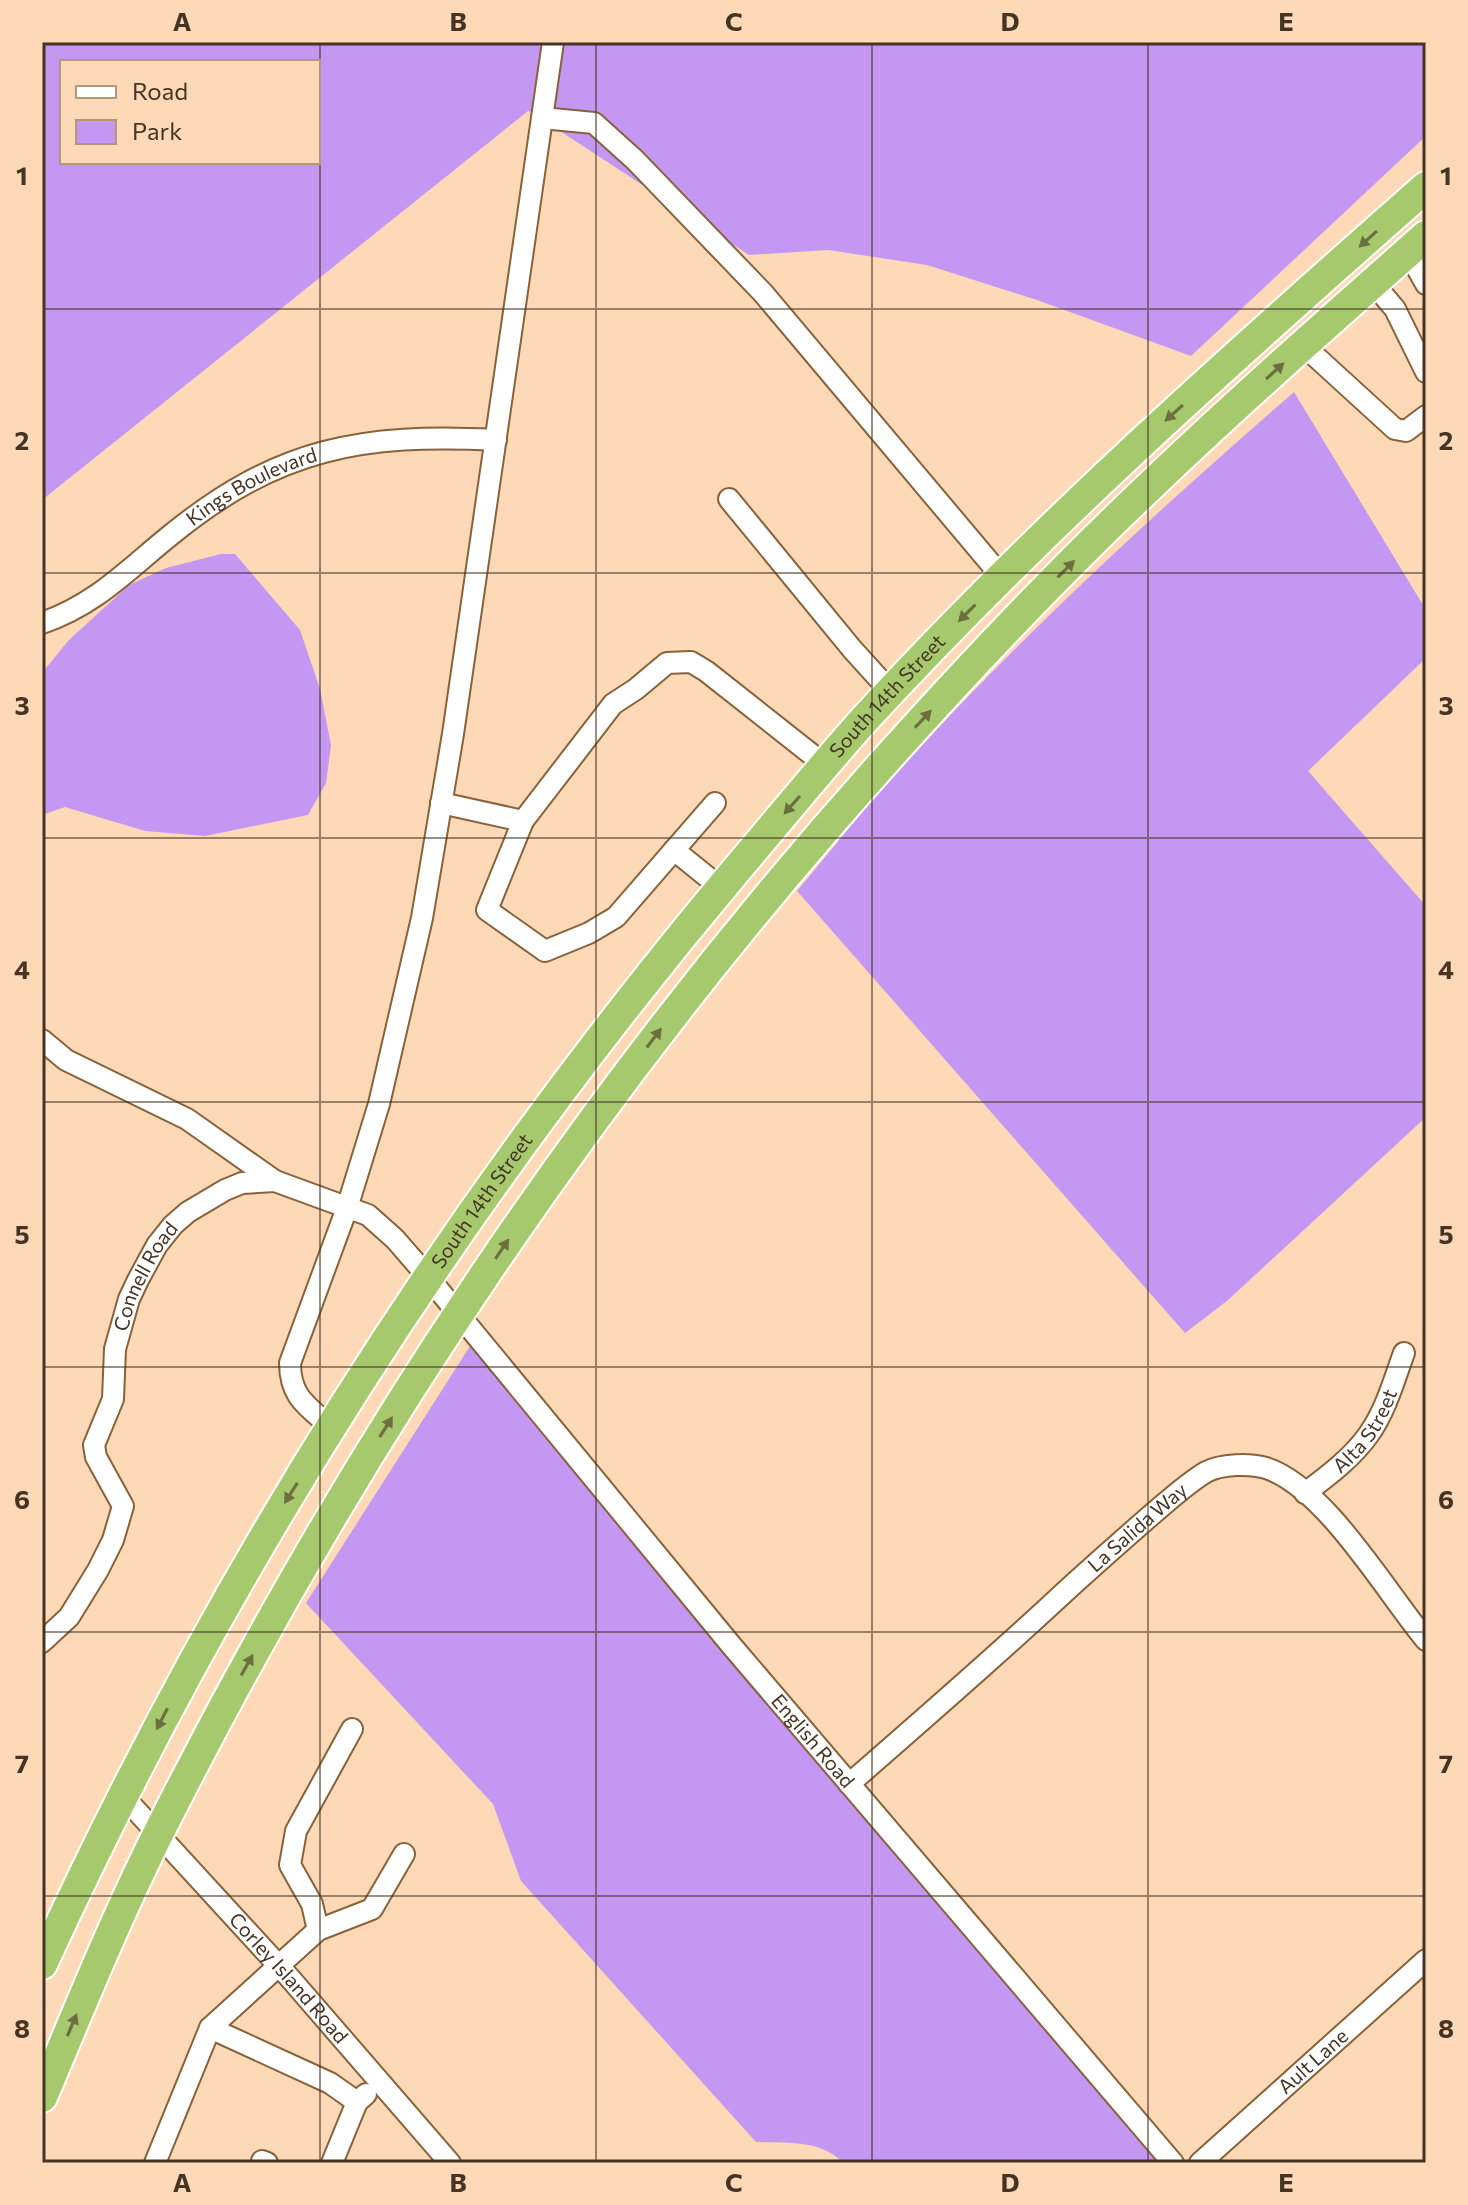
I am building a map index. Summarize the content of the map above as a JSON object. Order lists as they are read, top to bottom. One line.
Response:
{"streets":{"highway":["South 14th Street"],"street":["Kings Boulevard","Connell Road","Alta Street","La Salida Way","English Road","Corley Island Road","Ault Lane"]},"crossings":[["South 14th Street","Connell Road"],["South 14th Street","English Road"],["South 14th Street","Corley Island Road"],["Connell Road","English Road"],["Alta Street","La Salida Way"],["La Salida Way","English Road"]],"legend":["Road","Park"],"grid":{"columns":["A","B","C","D","E"],"rows":["1","2","3","4","5","6","7","8"]}}
